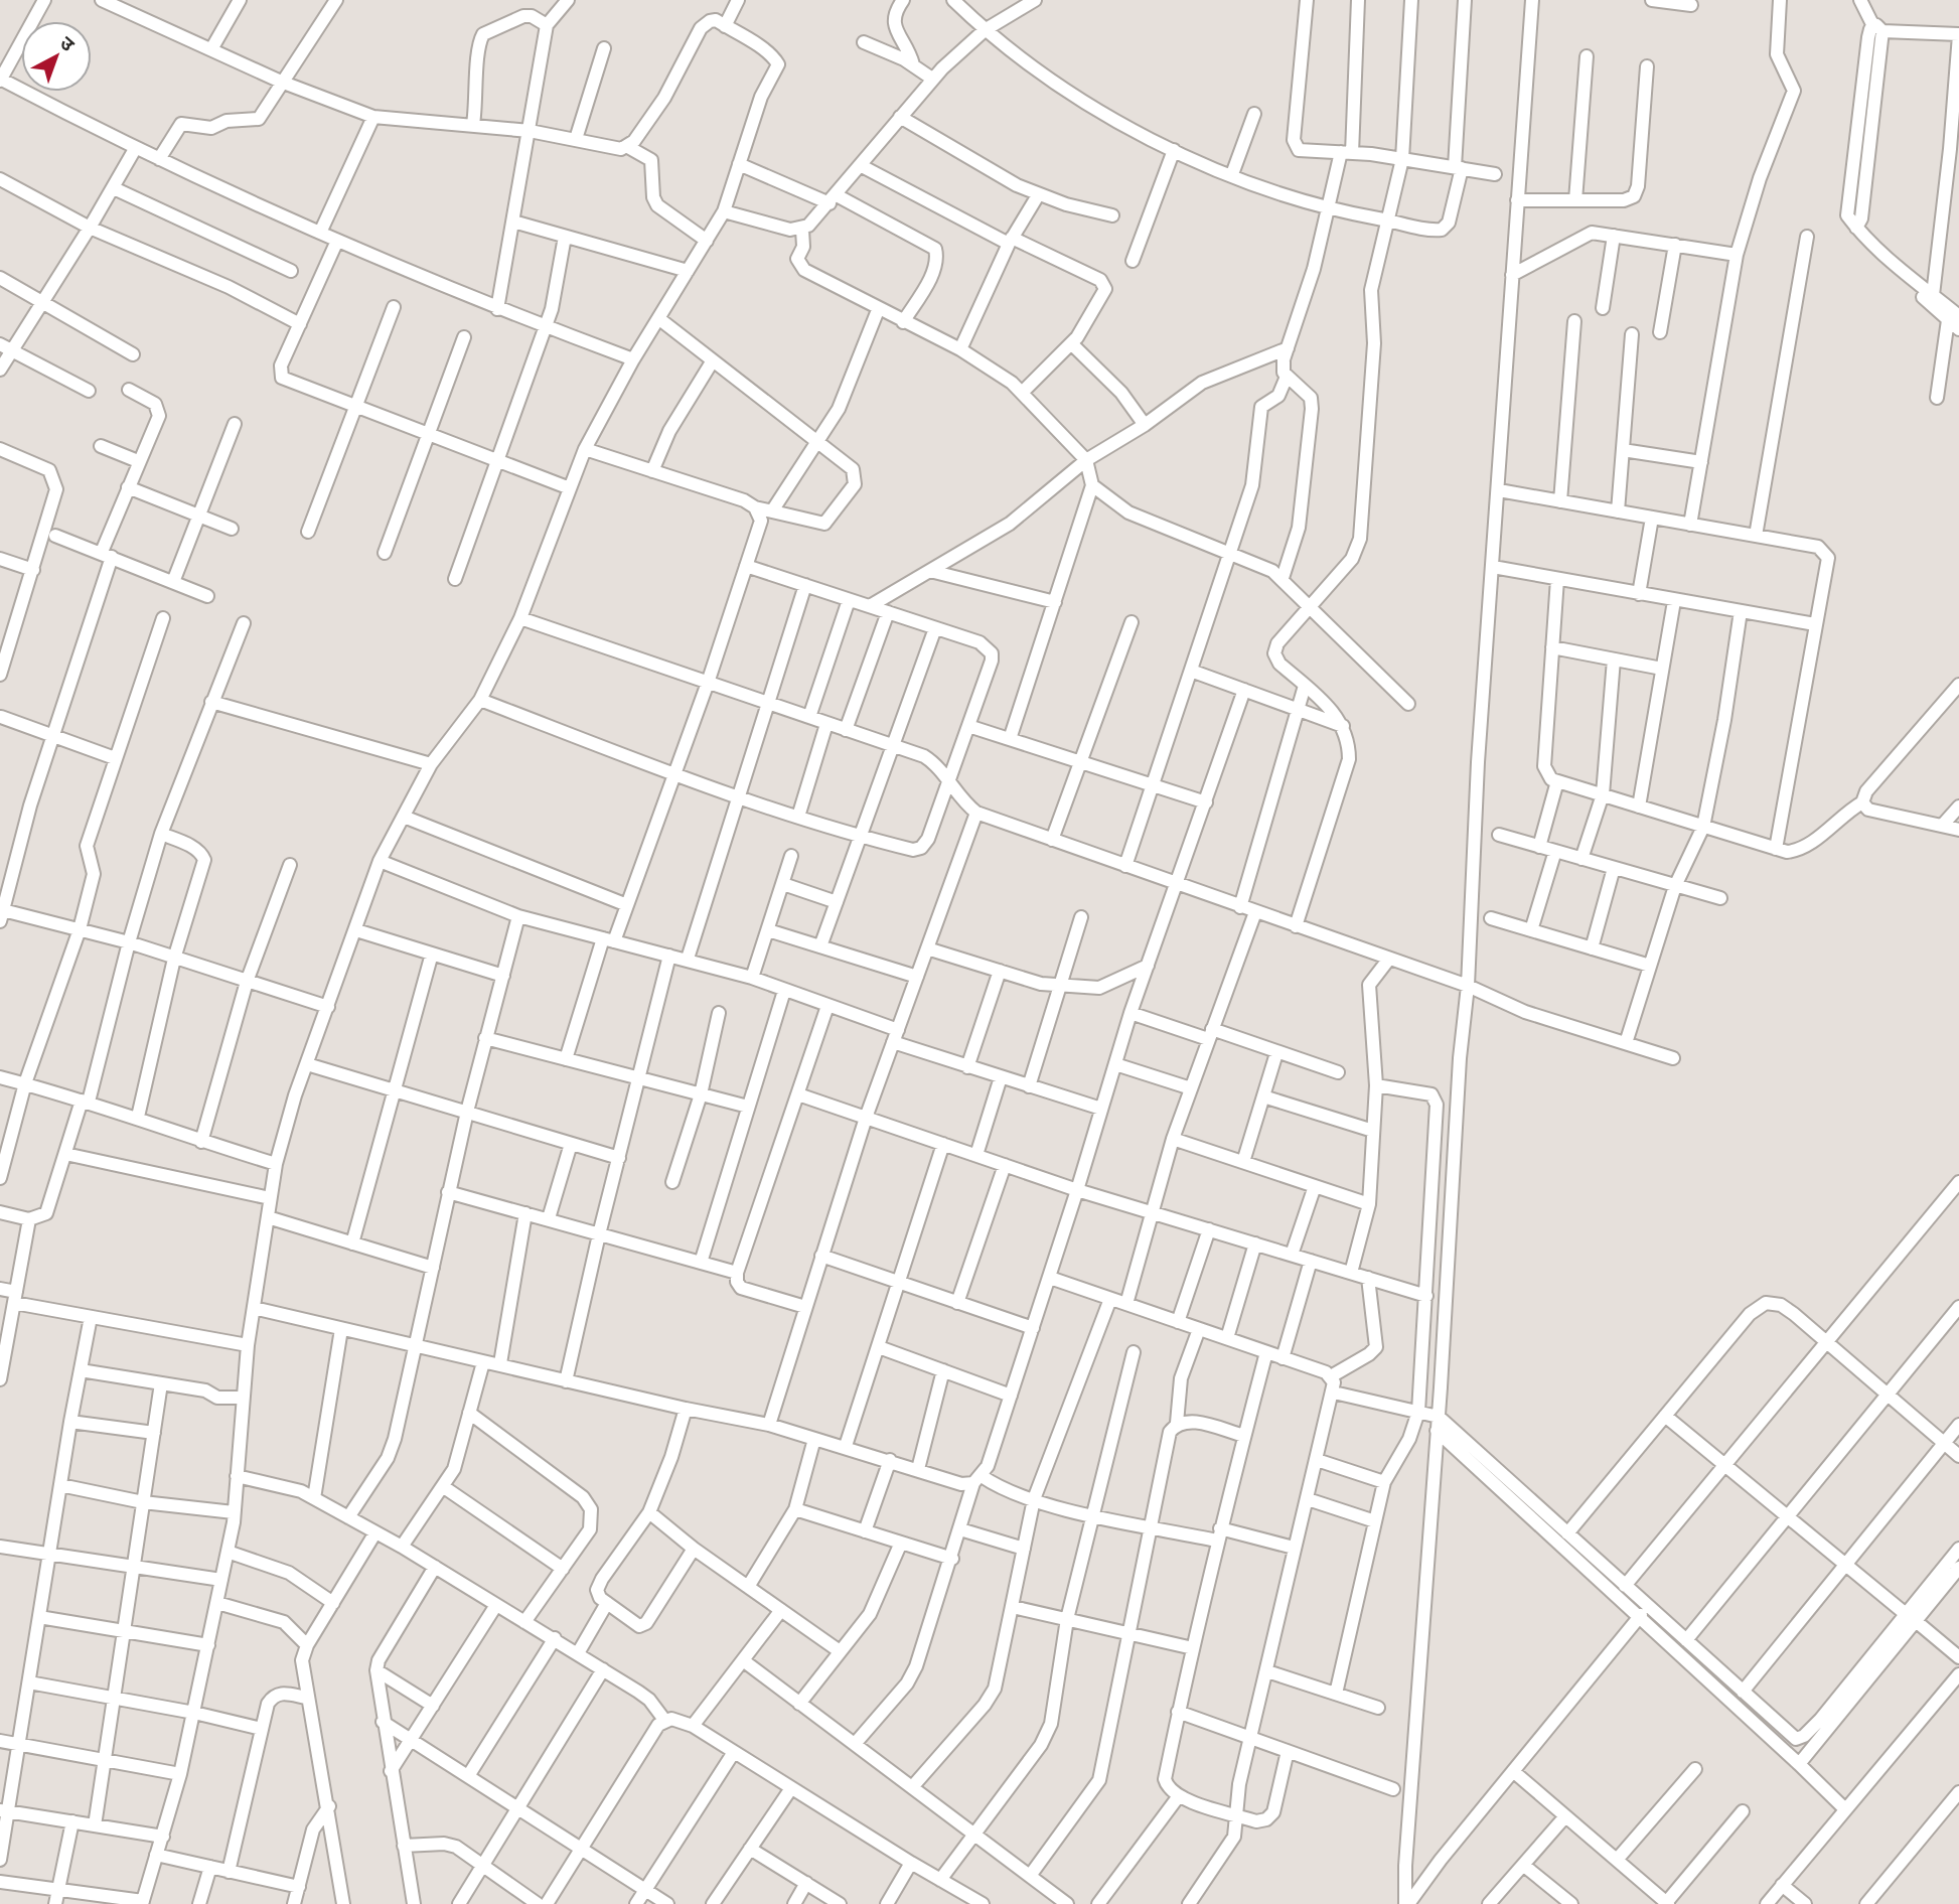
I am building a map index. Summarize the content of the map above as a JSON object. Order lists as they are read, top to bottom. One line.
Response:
{"north":"top right"}
